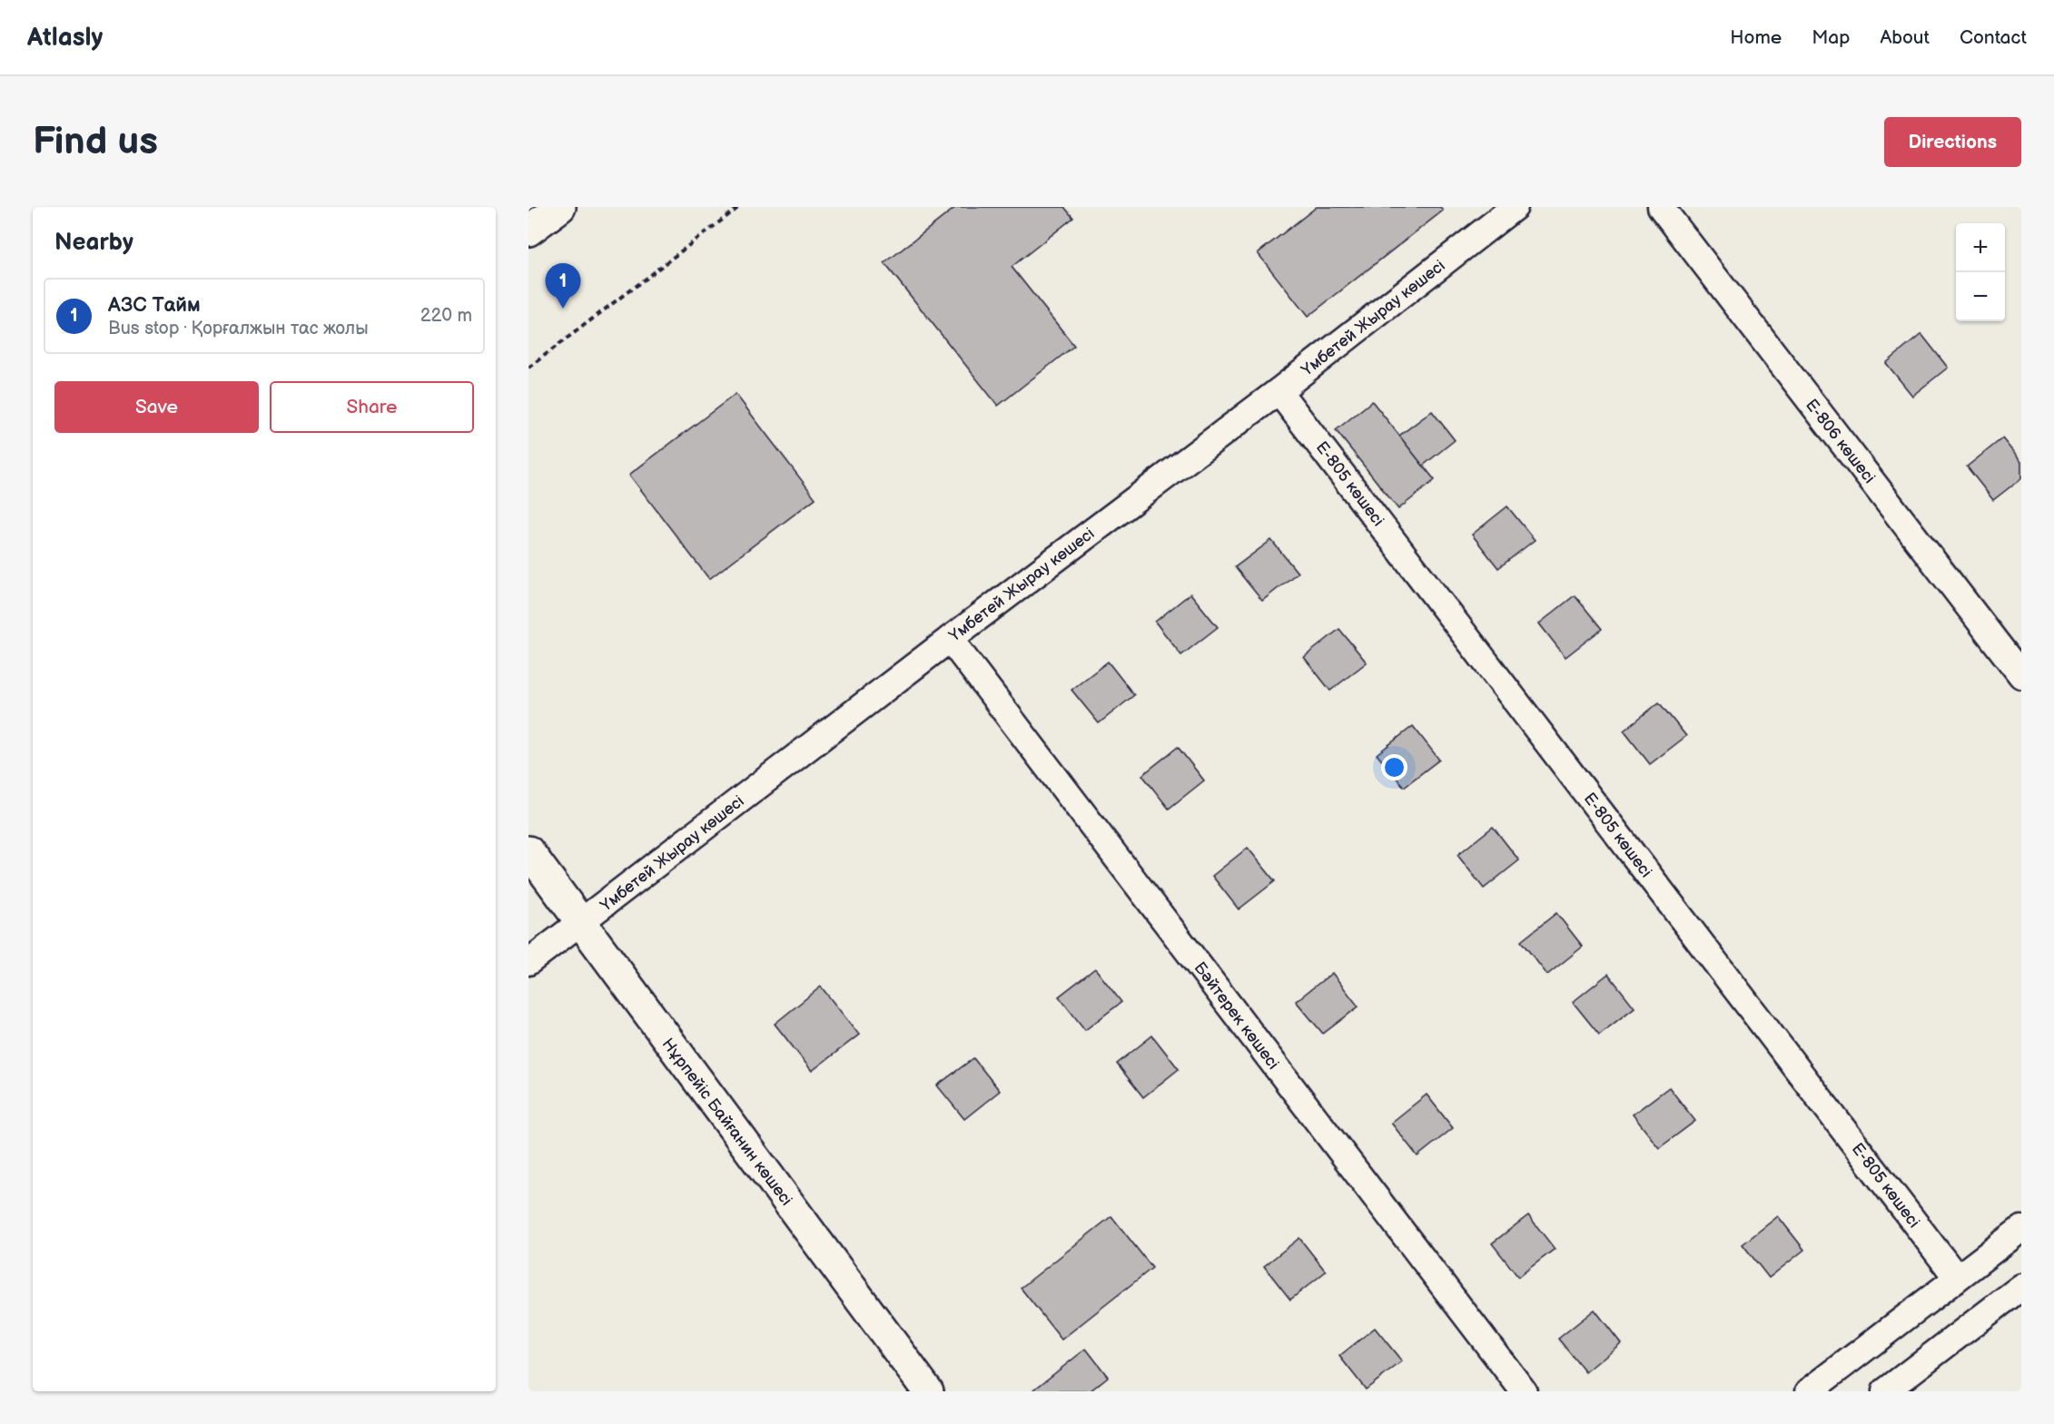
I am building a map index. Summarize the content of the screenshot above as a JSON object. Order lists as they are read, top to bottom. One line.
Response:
{"streets":{"street":["Үмбетей Жырау көшесі","Е-806 көшесі","Е-805 көшесі","Бәйтерек көшесі","Нұрпейіс Байғанин көшесі"]},"crossings":[["Үмбетей Жырау көшесі","Е-805 көшесі"],["Үмбетей Жырау көшесі","Бәйтерек көшесі"],["Үмбетей Жырау көшесі","Нұрпейіс Байғанин көшесі"]],"page":{"header":"Atlasly","nav":["Home","Map","About","Contact"],"buttons":["Directions",["Save","Share"]],"title":"Find us","heading":"Nearby","map_buttons":["+","−"],"pins":"1","list":[{"mark":"1","name":"АЗС Тайм","note":"Bus stop · Қорғалжын тас жолы","value":"220 m"}]}}
